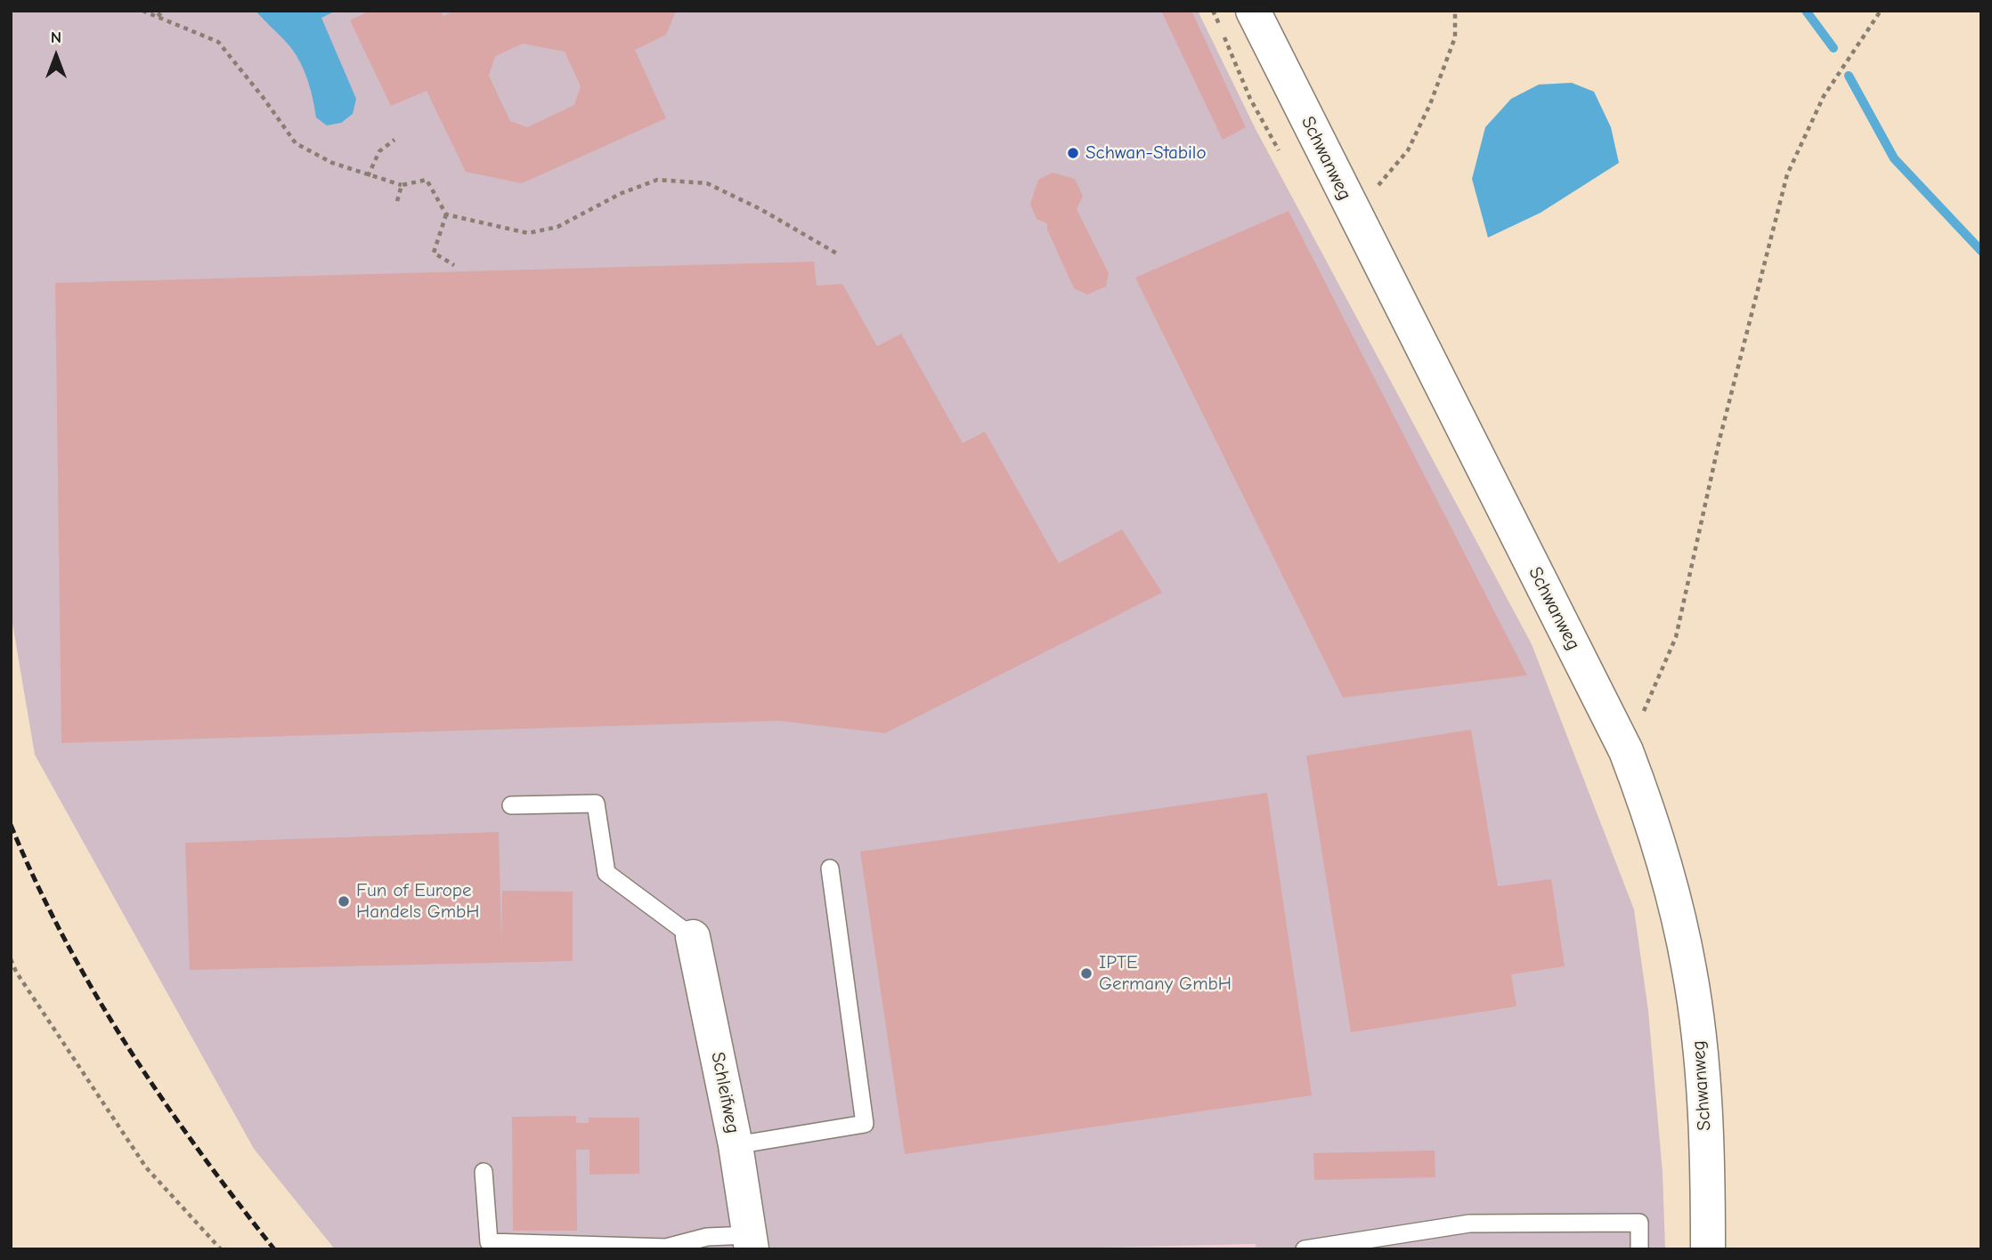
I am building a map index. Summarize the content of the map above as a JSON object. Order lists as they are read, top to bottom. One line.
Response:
{"streets":{"main road":["Schwanweg","Schleifweg"]},"places":["Schwan-Stabilo","Fun of Europe Handels GmbH","IPTE Germany GmbH"],"north":"top"}
